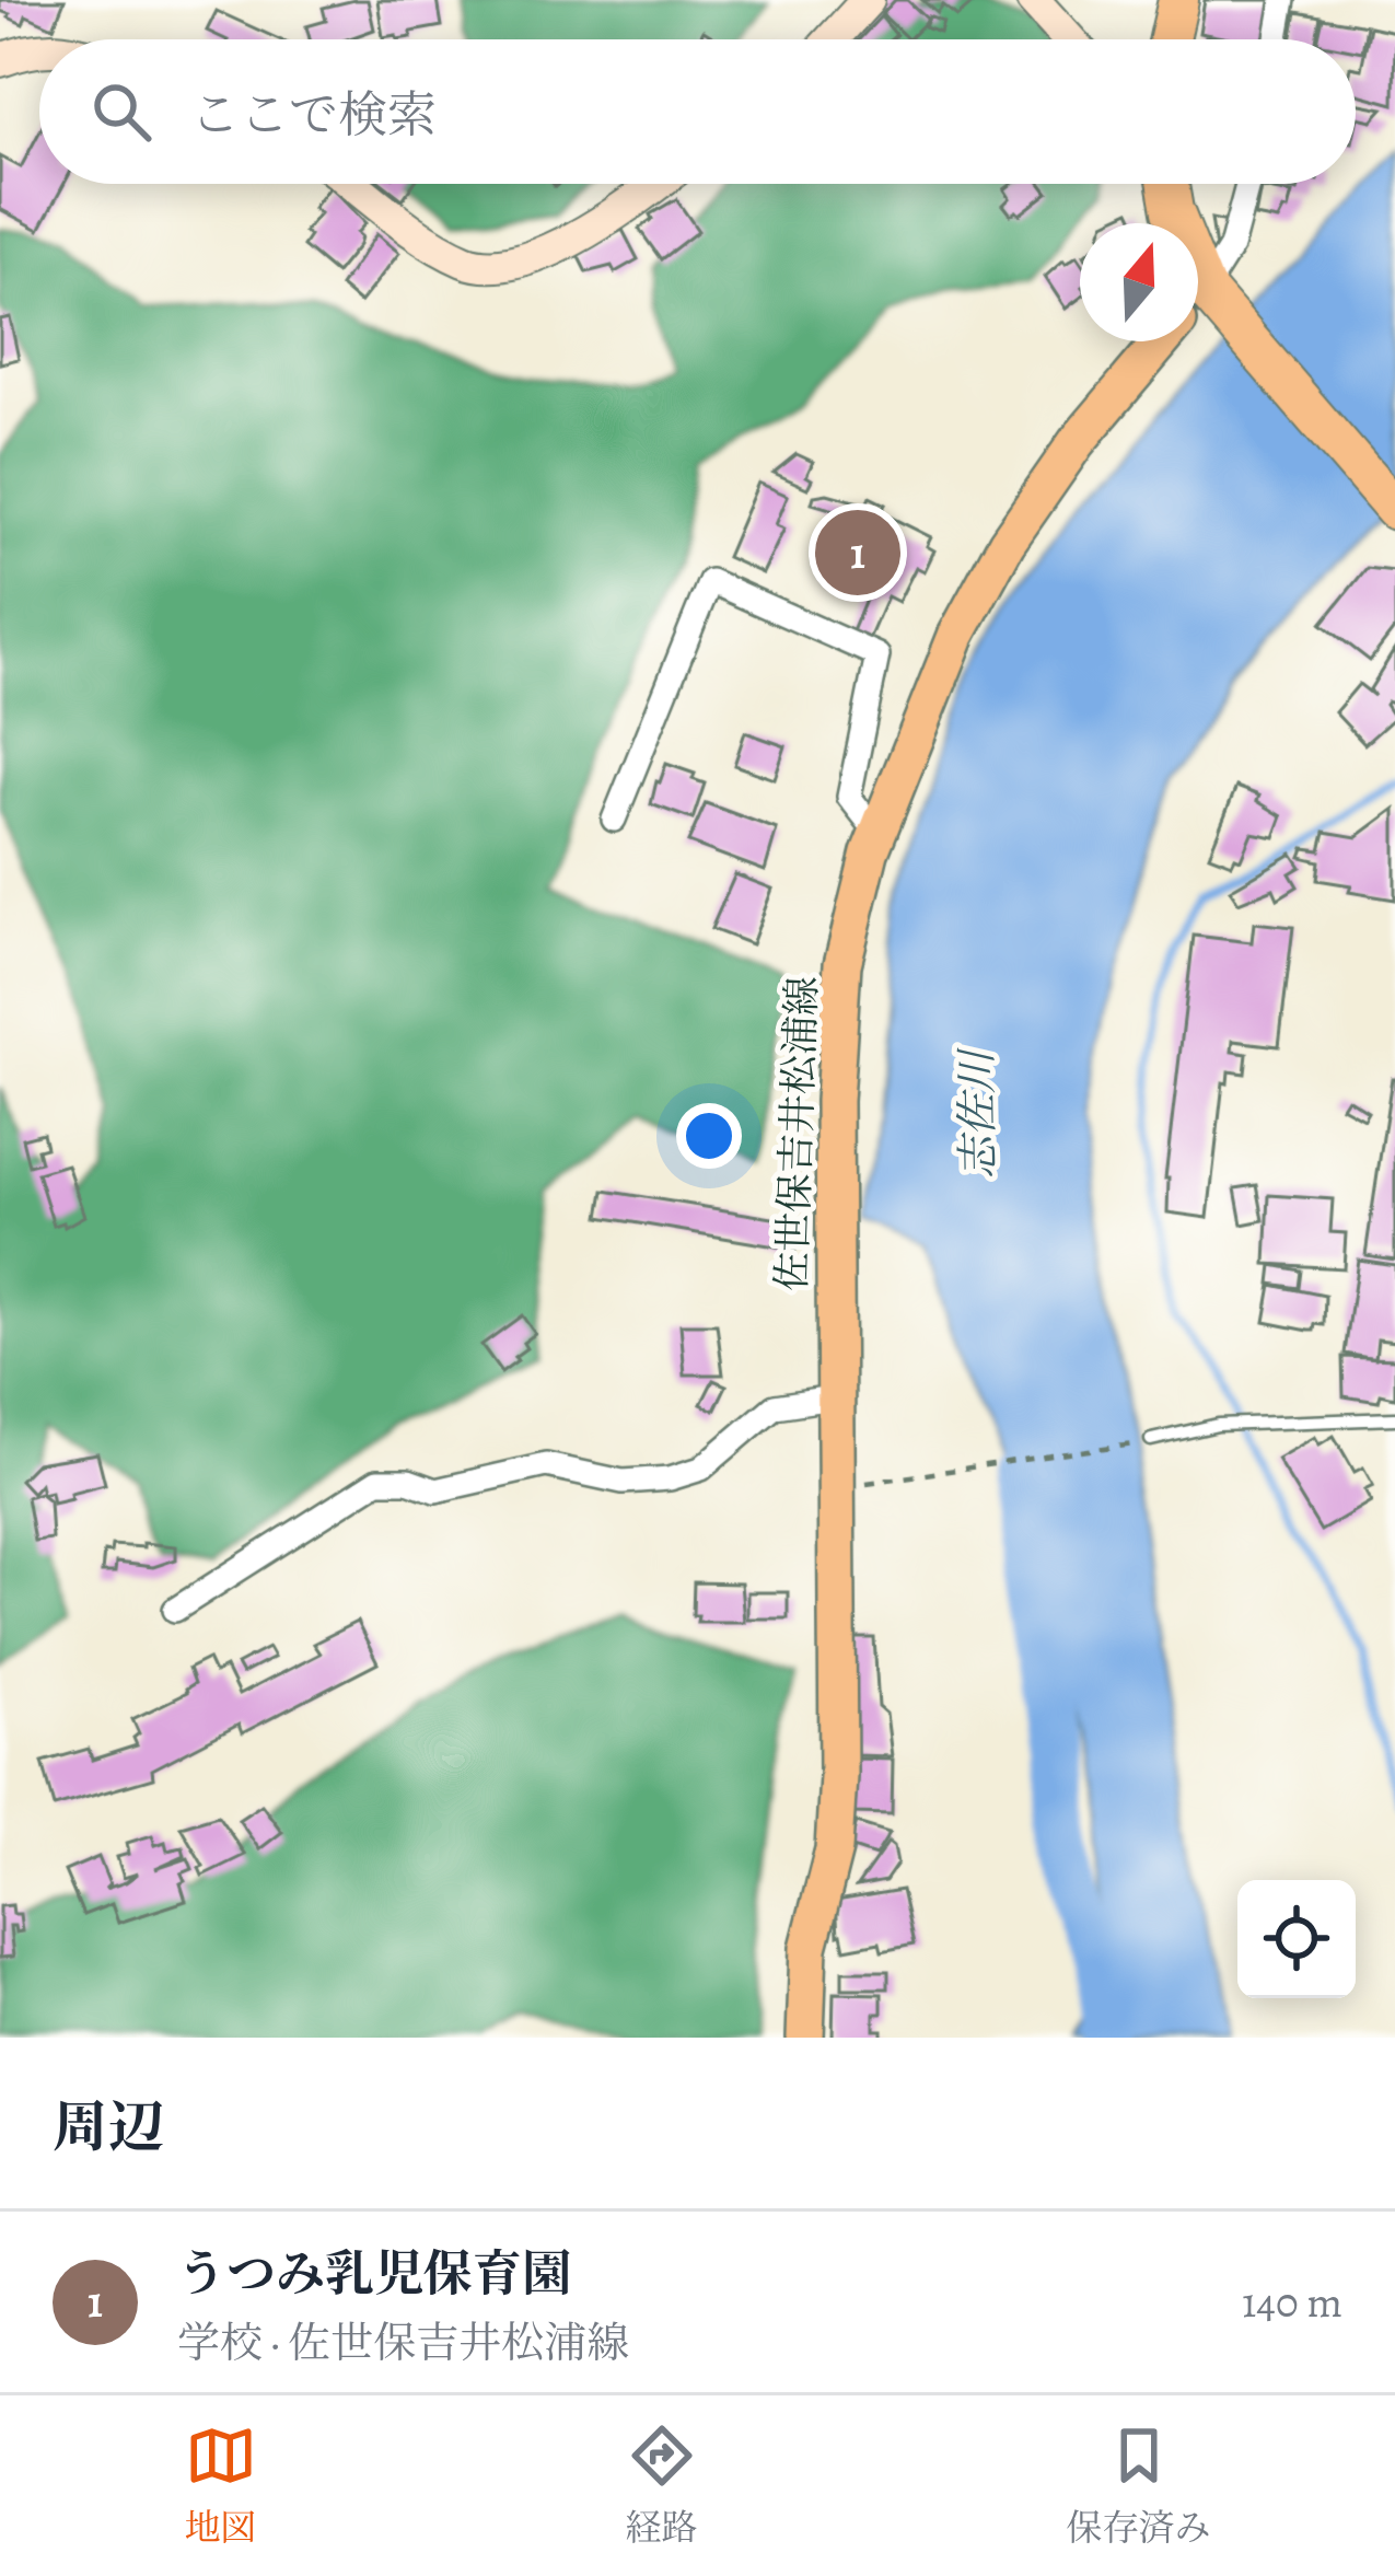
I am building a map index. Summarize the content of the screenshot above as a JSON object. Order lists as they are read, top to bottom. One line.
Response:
{"streets":{"main road":["佐世保吉井松浦線"]},"water":["志佐川"],"north":"top","page":{"search":"ここで検索","pins":"1","heading":"周辺","list":[{"mark":"1","name":"うつみ乳児保育園","note":"学校 · 佐世保吉井松浦線","value":"140 m"}],"nav":["地図","経路","保存済み"]}}
